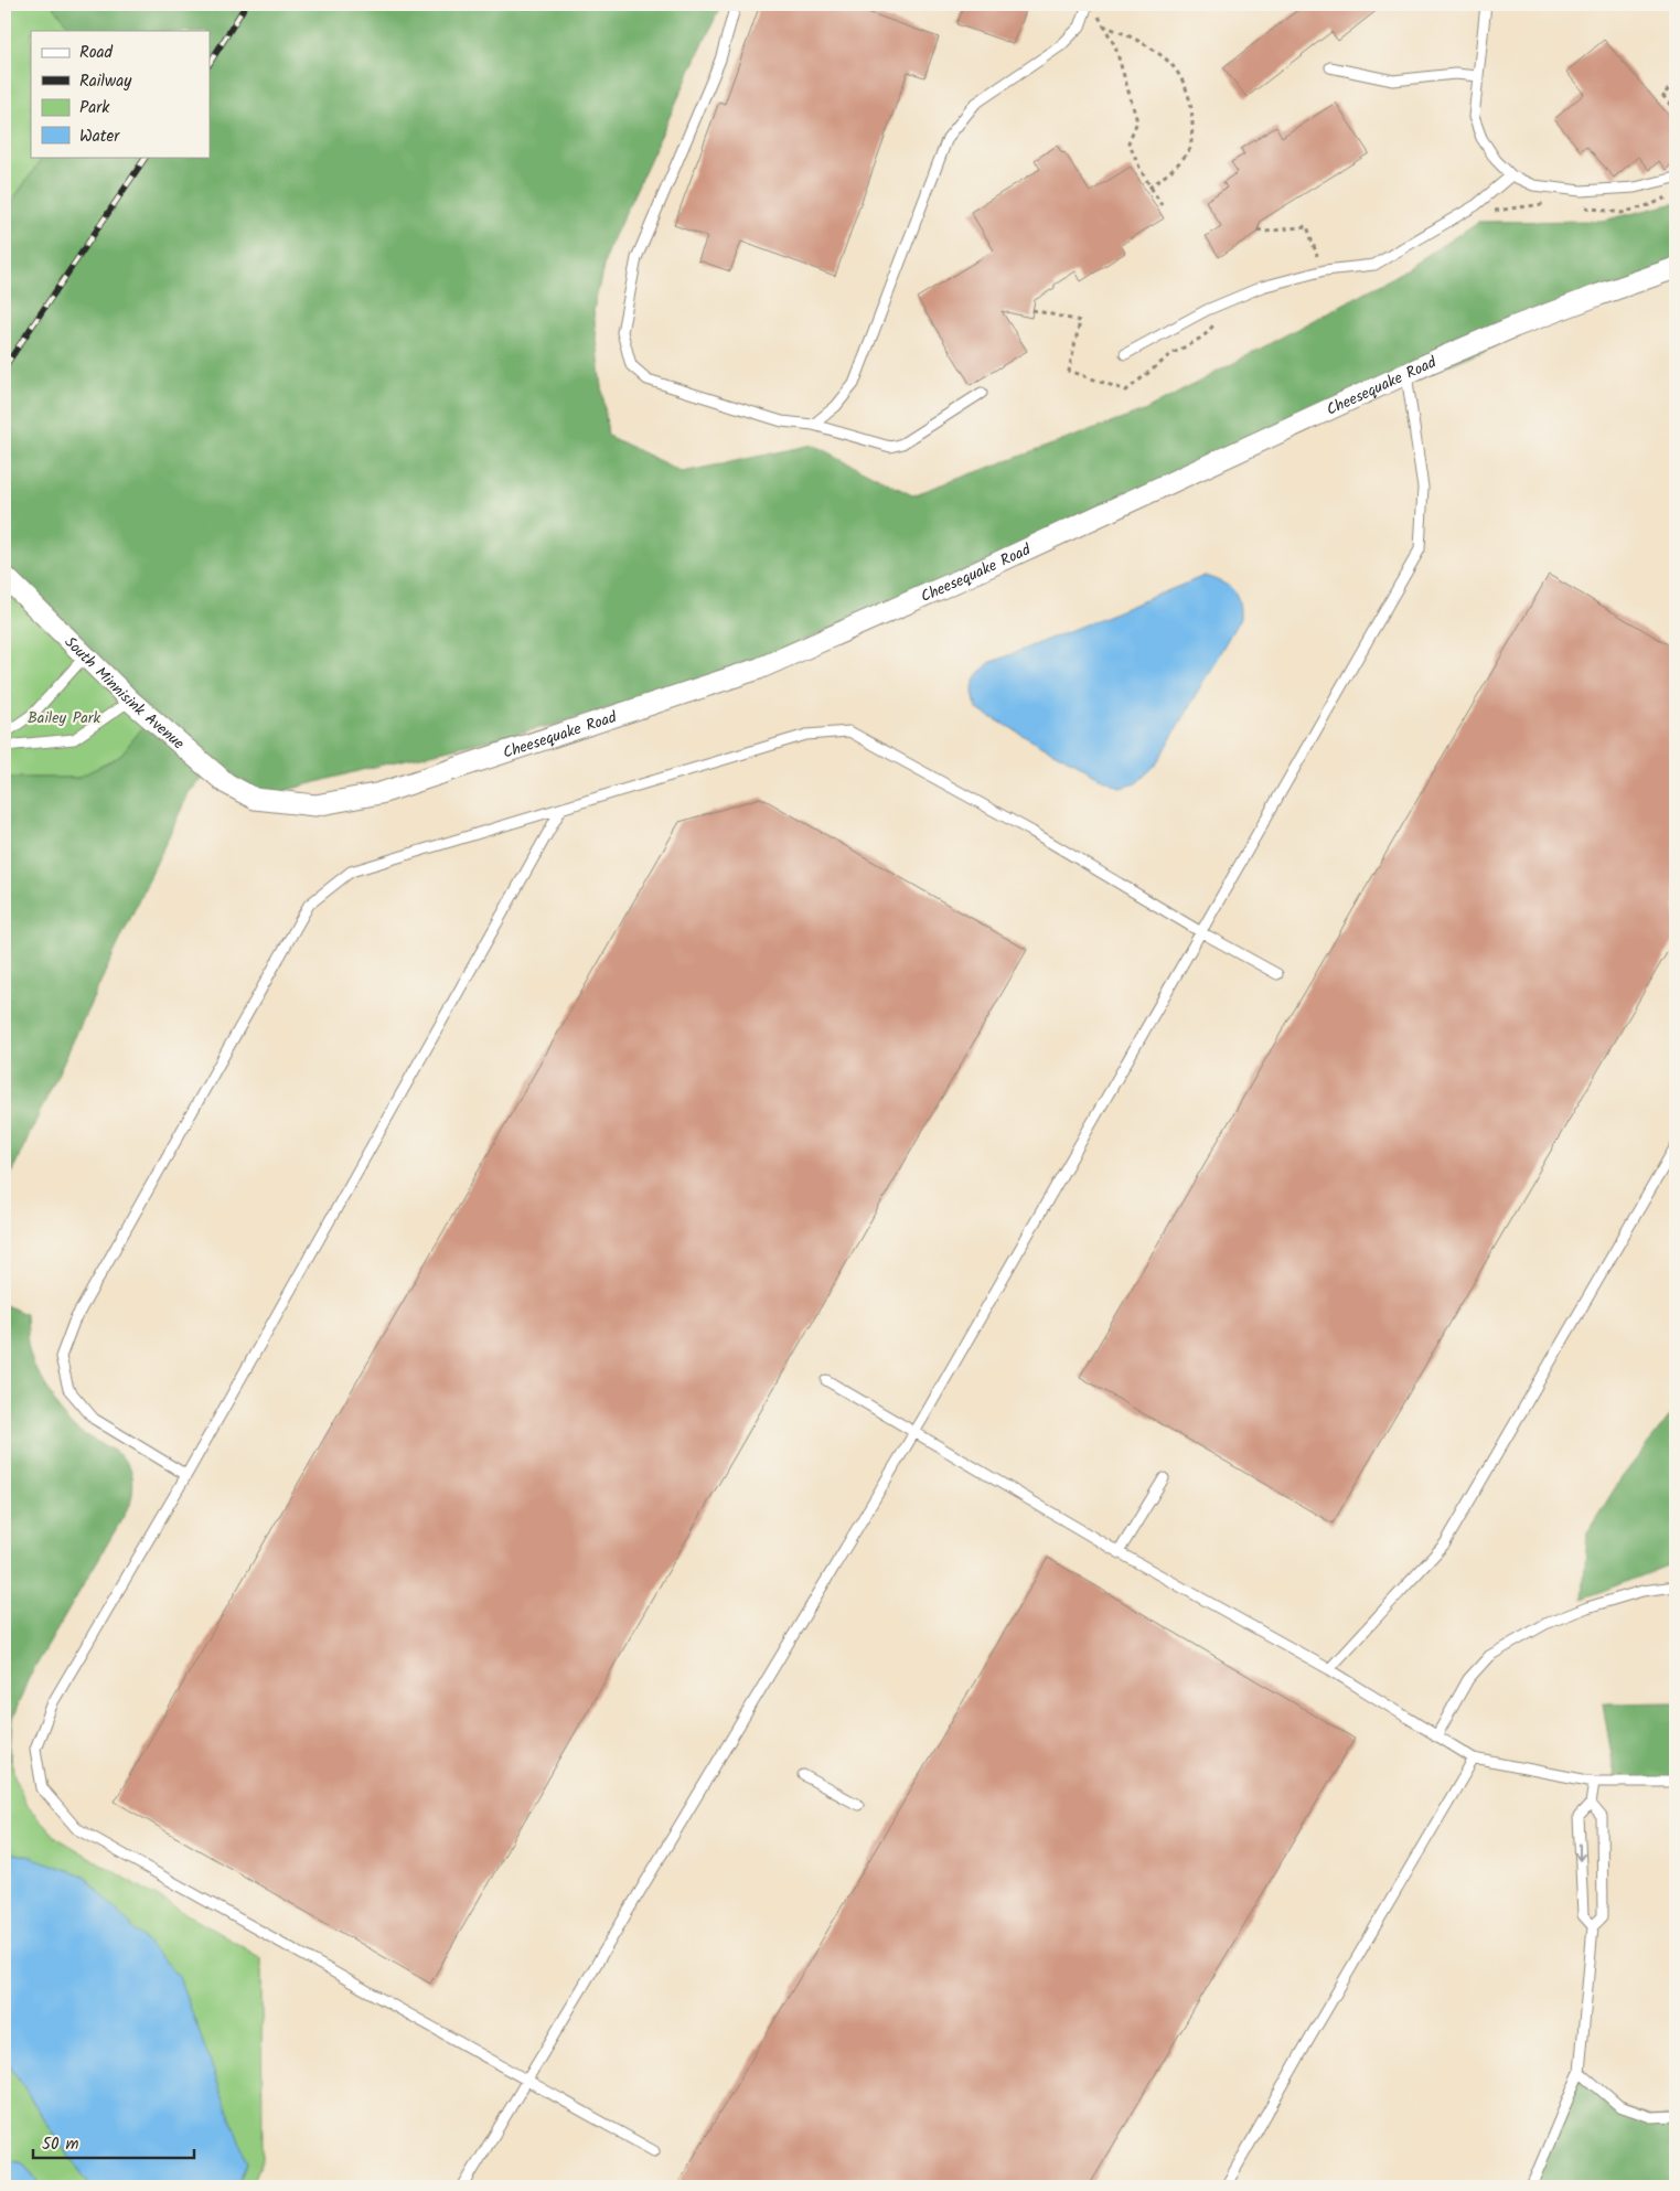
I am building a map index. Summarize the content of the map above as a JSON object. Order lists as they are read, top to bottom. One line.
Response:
{"streets":{"street":["Cheesequake Road","South Minnisink Avenue"]},"crossings":[["Cheesequake Road","South Minnisink Avenue"]],"parks":["Bailey Park"],"legend":["Road","Railway","Park","Water"],"scale_bar":"50 m"}
